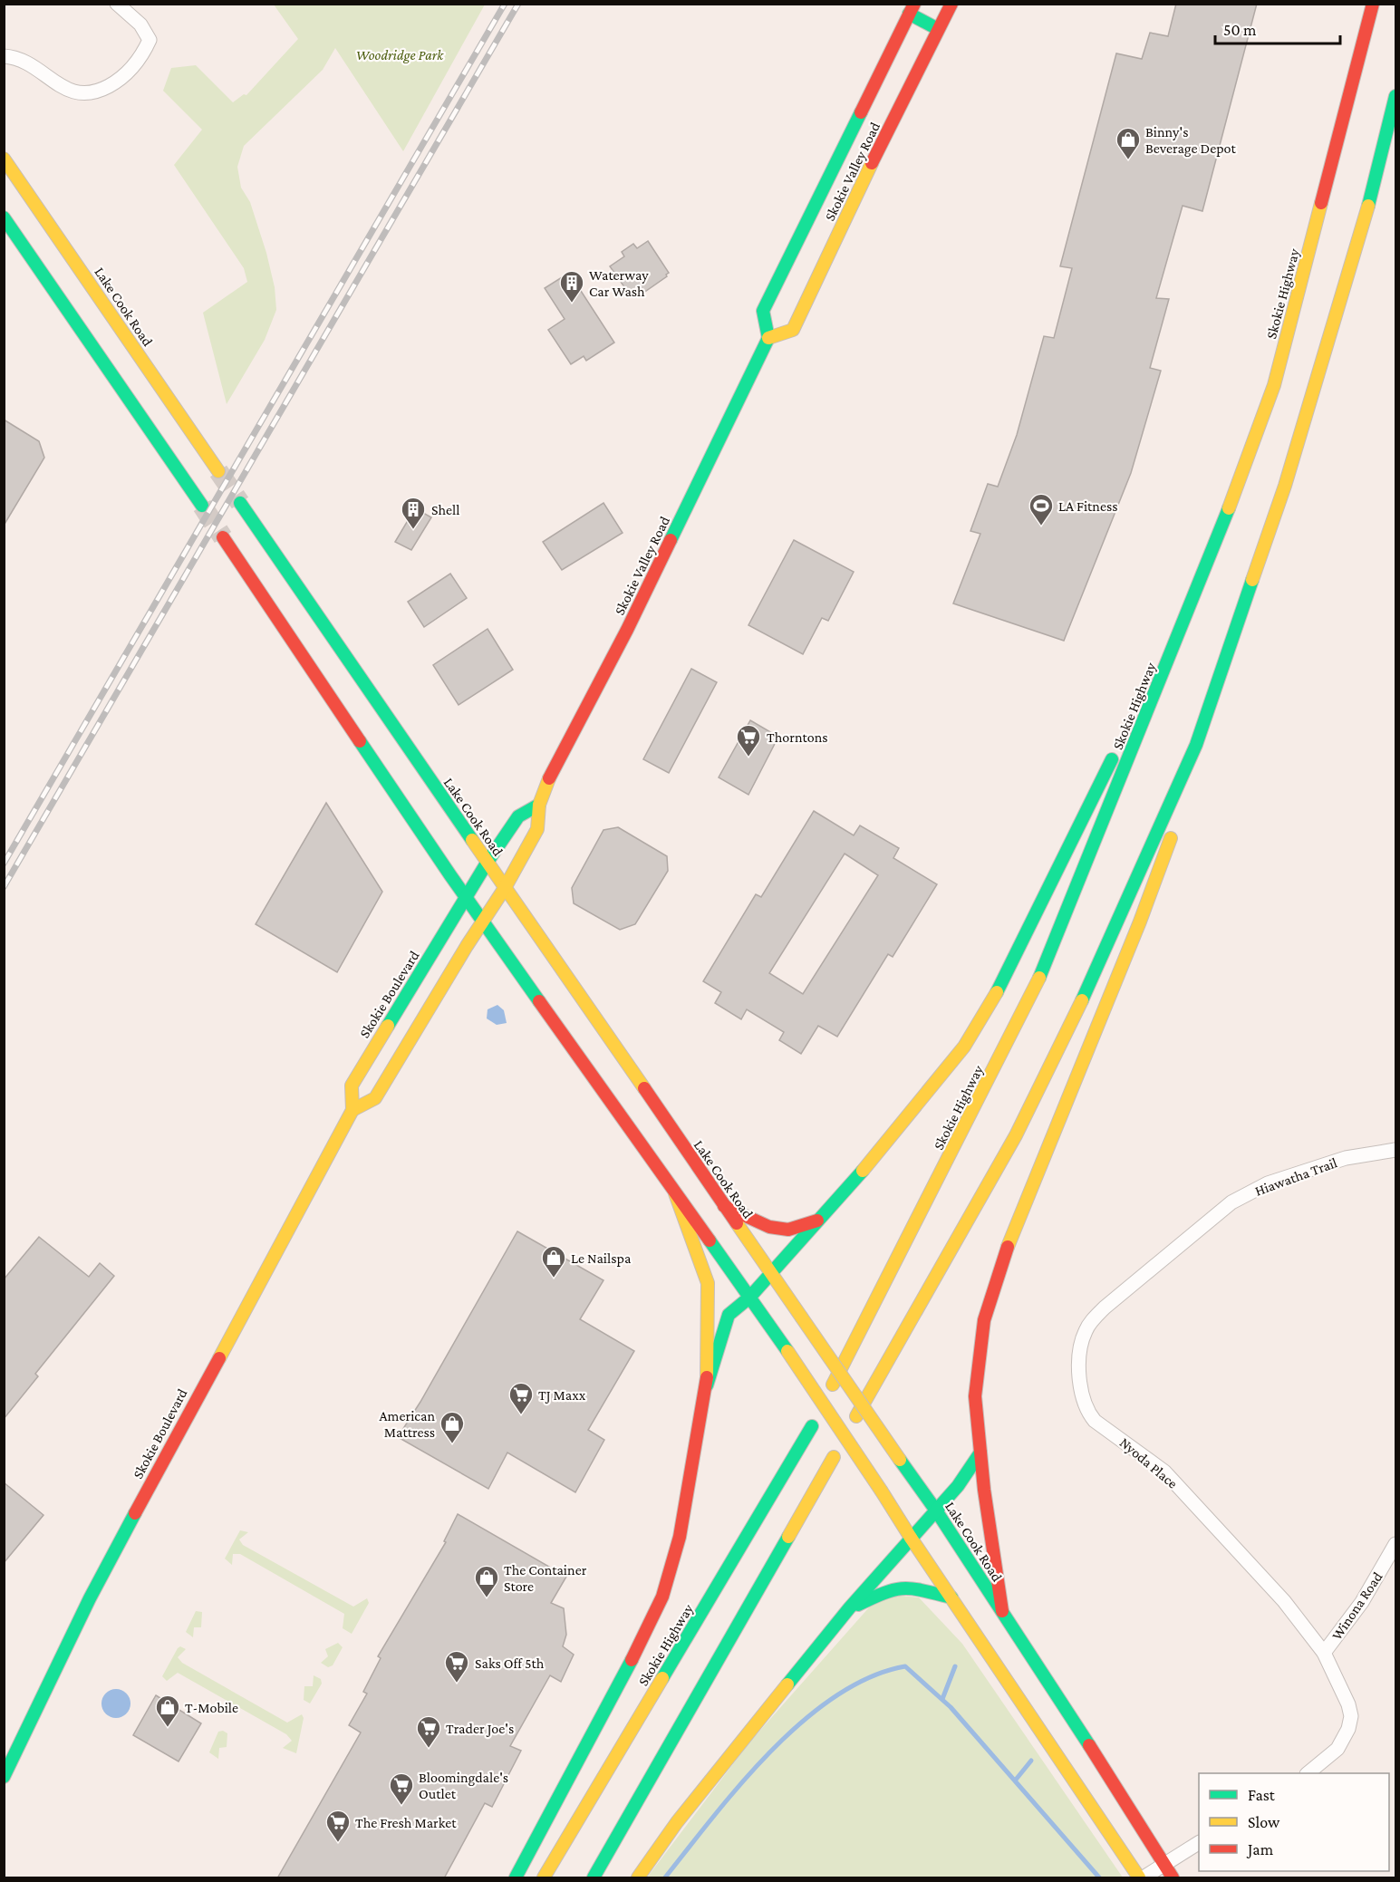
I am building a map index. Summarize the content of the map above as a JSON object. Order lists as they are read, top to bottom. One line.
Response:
{"streets":{"main road":["Skokie Valley Road","Skokie Highway","Lake Cook Road","Skokie Boulevard"],"street":["Hiawatha Trail","Nyoda Place","Winona Road"]},"crossings":[["Skokie Valley Road","Lake Cook Road"],["Hiawatha Trail","Nyoda Place"],["Nyoda Place","Winona Road"]],"parks":["Woodridge Park"],"places":{"shop":["Binny's Beverage Depot","Le Nailspa","American Mattress","The Container Store","T-Mobile"],"building":["Waterway Car Wash","Shell"],"sports":["LA Fitness"],"supermarket":["Thorntons","TJ Maxx","Saks Off 5th","Trader Joe's","Bloomingdale's Outlet","The Fresh Market"]},"legend":["Fast","Slow","Jam"],"scale_bar":"50 m"}
